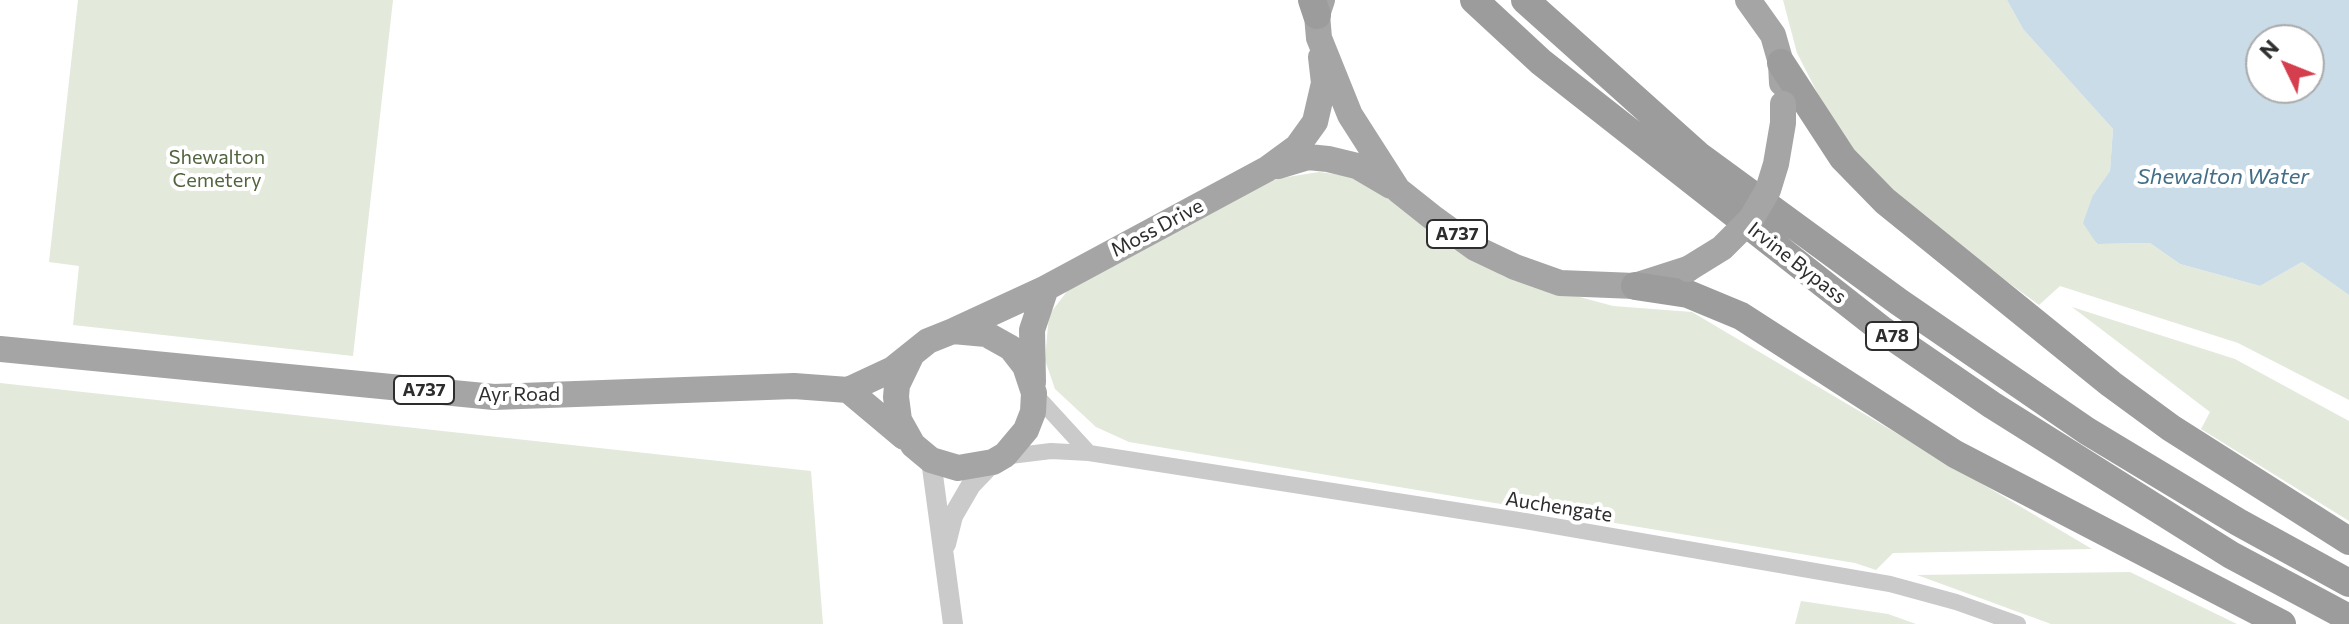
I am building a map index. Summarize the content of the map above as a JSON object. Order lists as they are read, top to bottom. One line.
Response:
{"streets":{"highway":["Irvine Bypass","A78"],"main road":["Moss Drive","A737","Ayr Road"],"street":["Auchengate"]},"crossings":[["Moss Drive","A737"],["Moss Drive","Ayr Road"],["Moss Drive","Auchengate"],["A737","Ayr Road"],["A737","Auchengate"],["Ayr Road","Auchengate"]],"water":["Shewalton Water"],"parks":["Shewalton Cemetery"],"north":"top left"}
